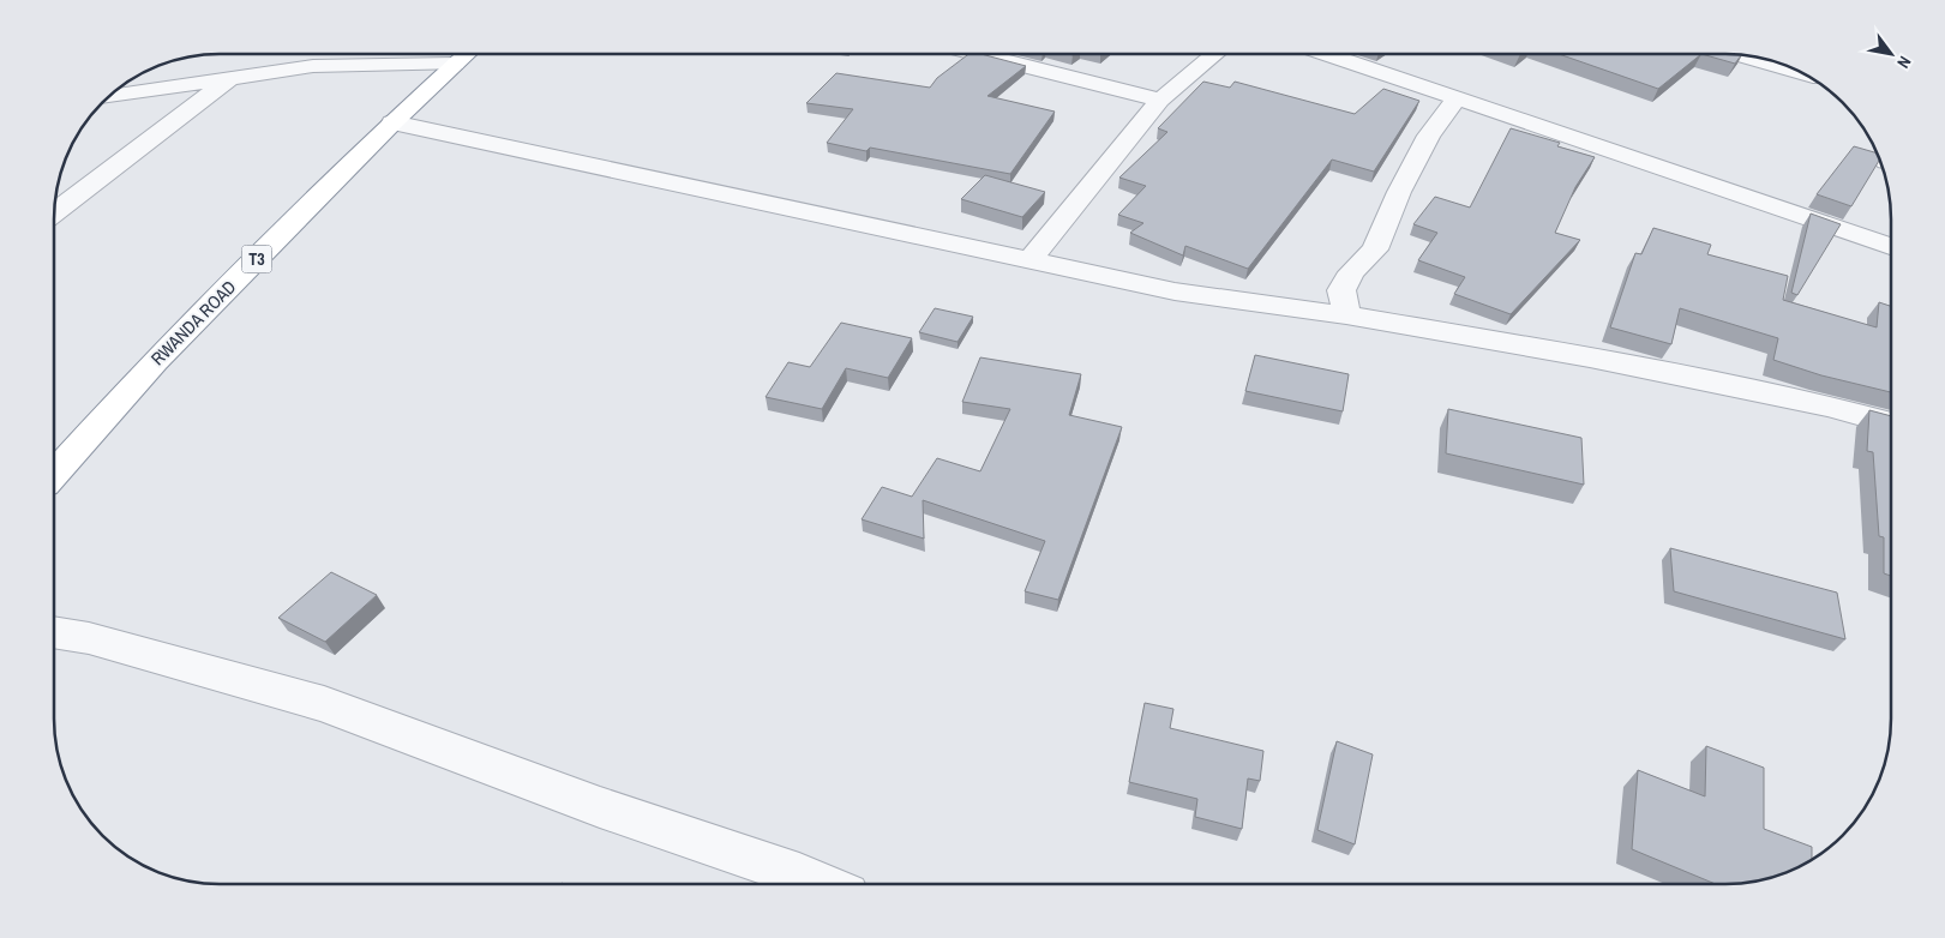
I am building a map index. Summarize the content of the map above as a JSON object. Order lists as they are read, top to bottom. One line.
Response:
{"streets":{"highway":["T3","RWANDA ROAD"]},"north":"bottom right"}
